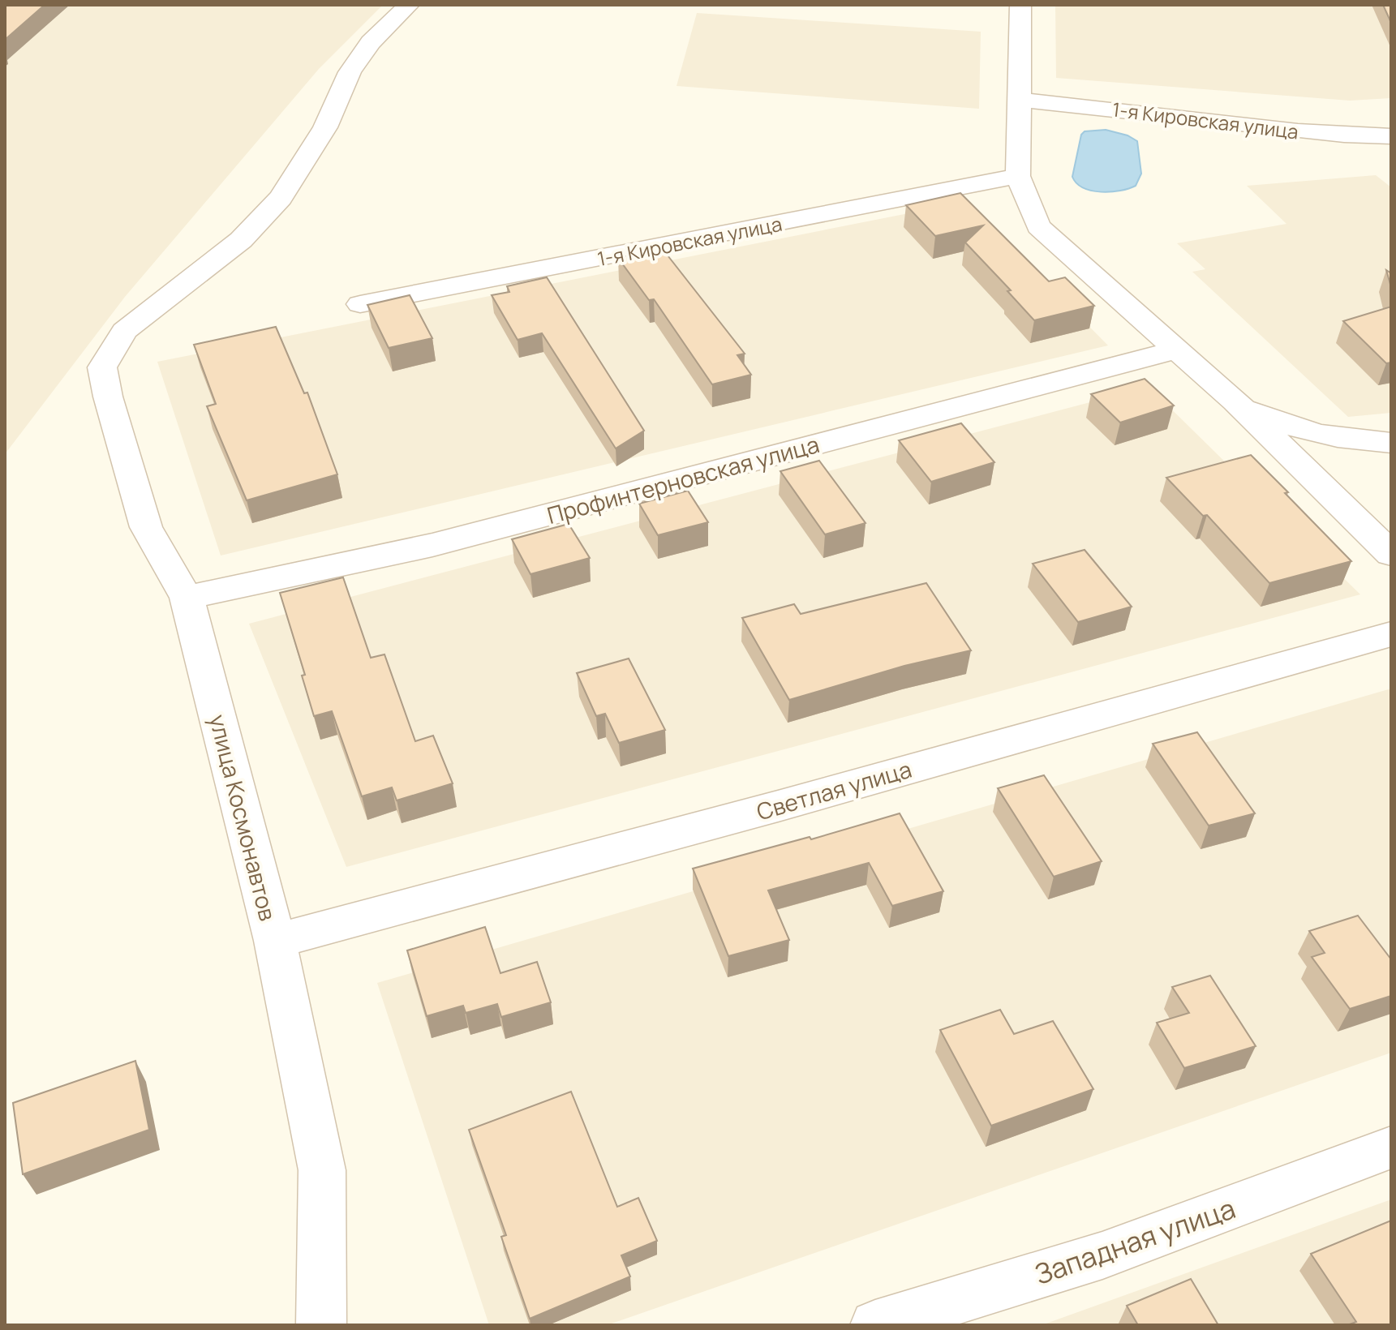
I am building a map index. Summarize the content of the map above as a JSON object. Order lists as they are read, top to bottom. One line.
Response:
{"streets":{"street":["1-я Кировская улица","Профинтерновская улица","Светлая улица","улица Космонавтов","Западная улица"]},"crossings":[["Профинтерновская улица","улица Космонавтов"],["Светлая улица","улица Космонавтов"]]}
